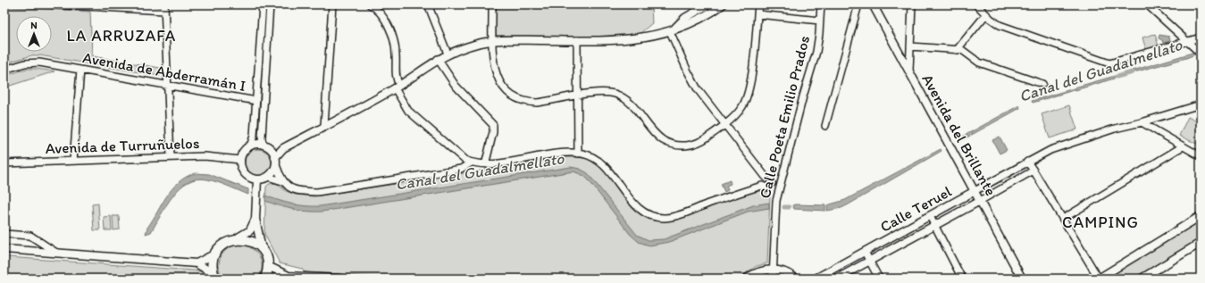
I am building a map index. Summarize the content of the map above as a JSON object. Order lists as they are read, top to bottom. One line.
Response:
{"streets":{"main road":["Avenida del Brillante","Calle Teruel"],"street":["Avenida de Abderramán I","Calle Poeta Emilio Prados","Avenida de Turruñuelos"]},"crossings":[["Avenida del Brillante","Calle Teruel"]],"districts":["LA ARRUZAFA","CAMPING"],"water":["Canal del Guadalmellato"],"north":"top"}
